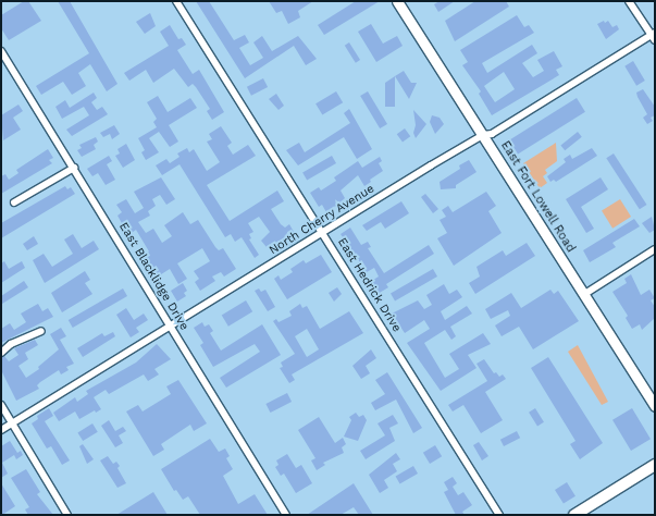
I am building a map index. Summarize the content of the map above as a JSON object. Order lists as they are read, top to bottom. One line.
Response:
{"streets":{"main road":["East Fort Lowell Road"],"street":["North Cherry Avenue","East Blacklidge Drive","East Hedrick Drive"]},"crossings":[["East Fort Lowell Road","North Cherry Avenue"],["North Cherry Avenue","East Blacklidge Drive"],["North Cherry Avenue","East Hedrick Drive"]]}
